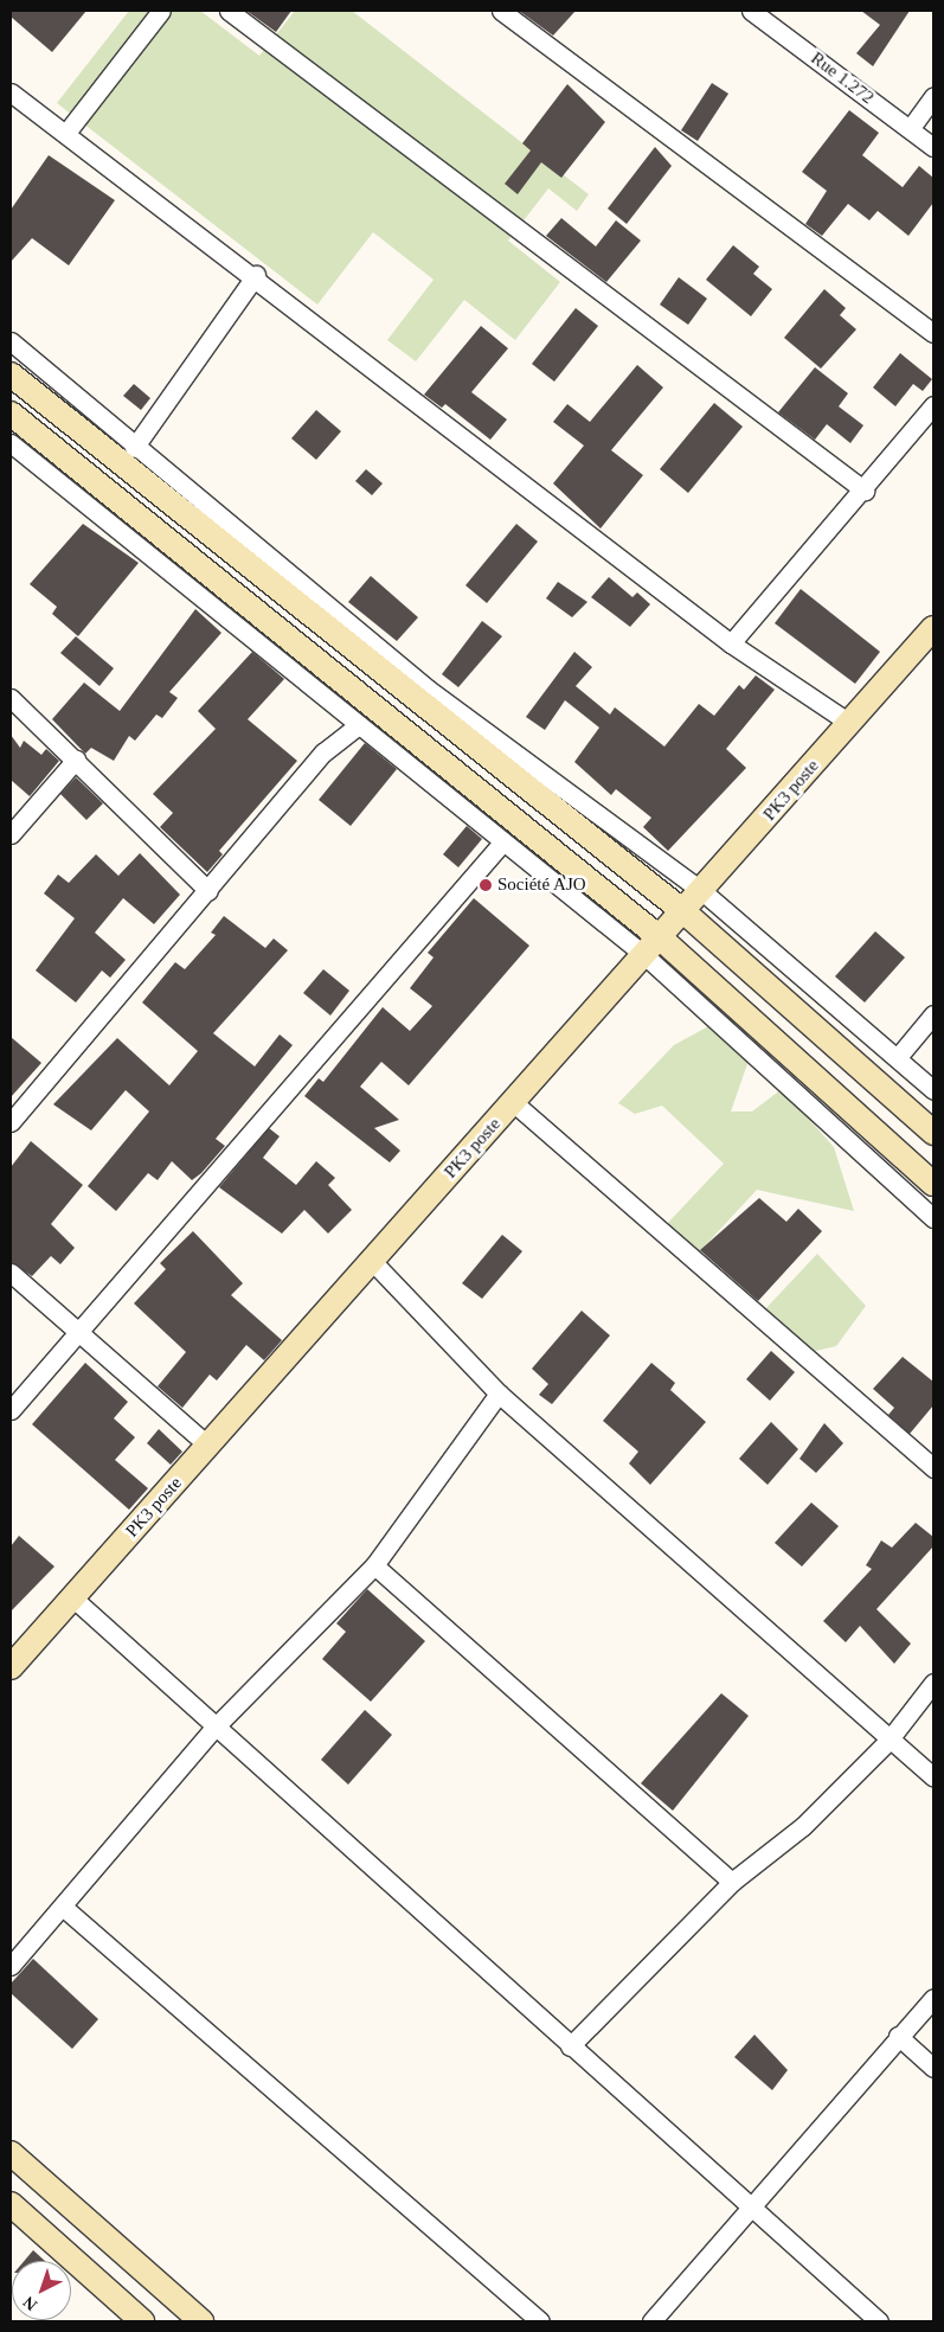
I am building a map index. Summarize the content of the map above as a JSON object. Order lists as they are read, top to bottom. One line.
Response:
{"streets":{"street":["Rue 1.272","PK3 poste"]},"places":["Société AJO"],"north":"bottom left"}
